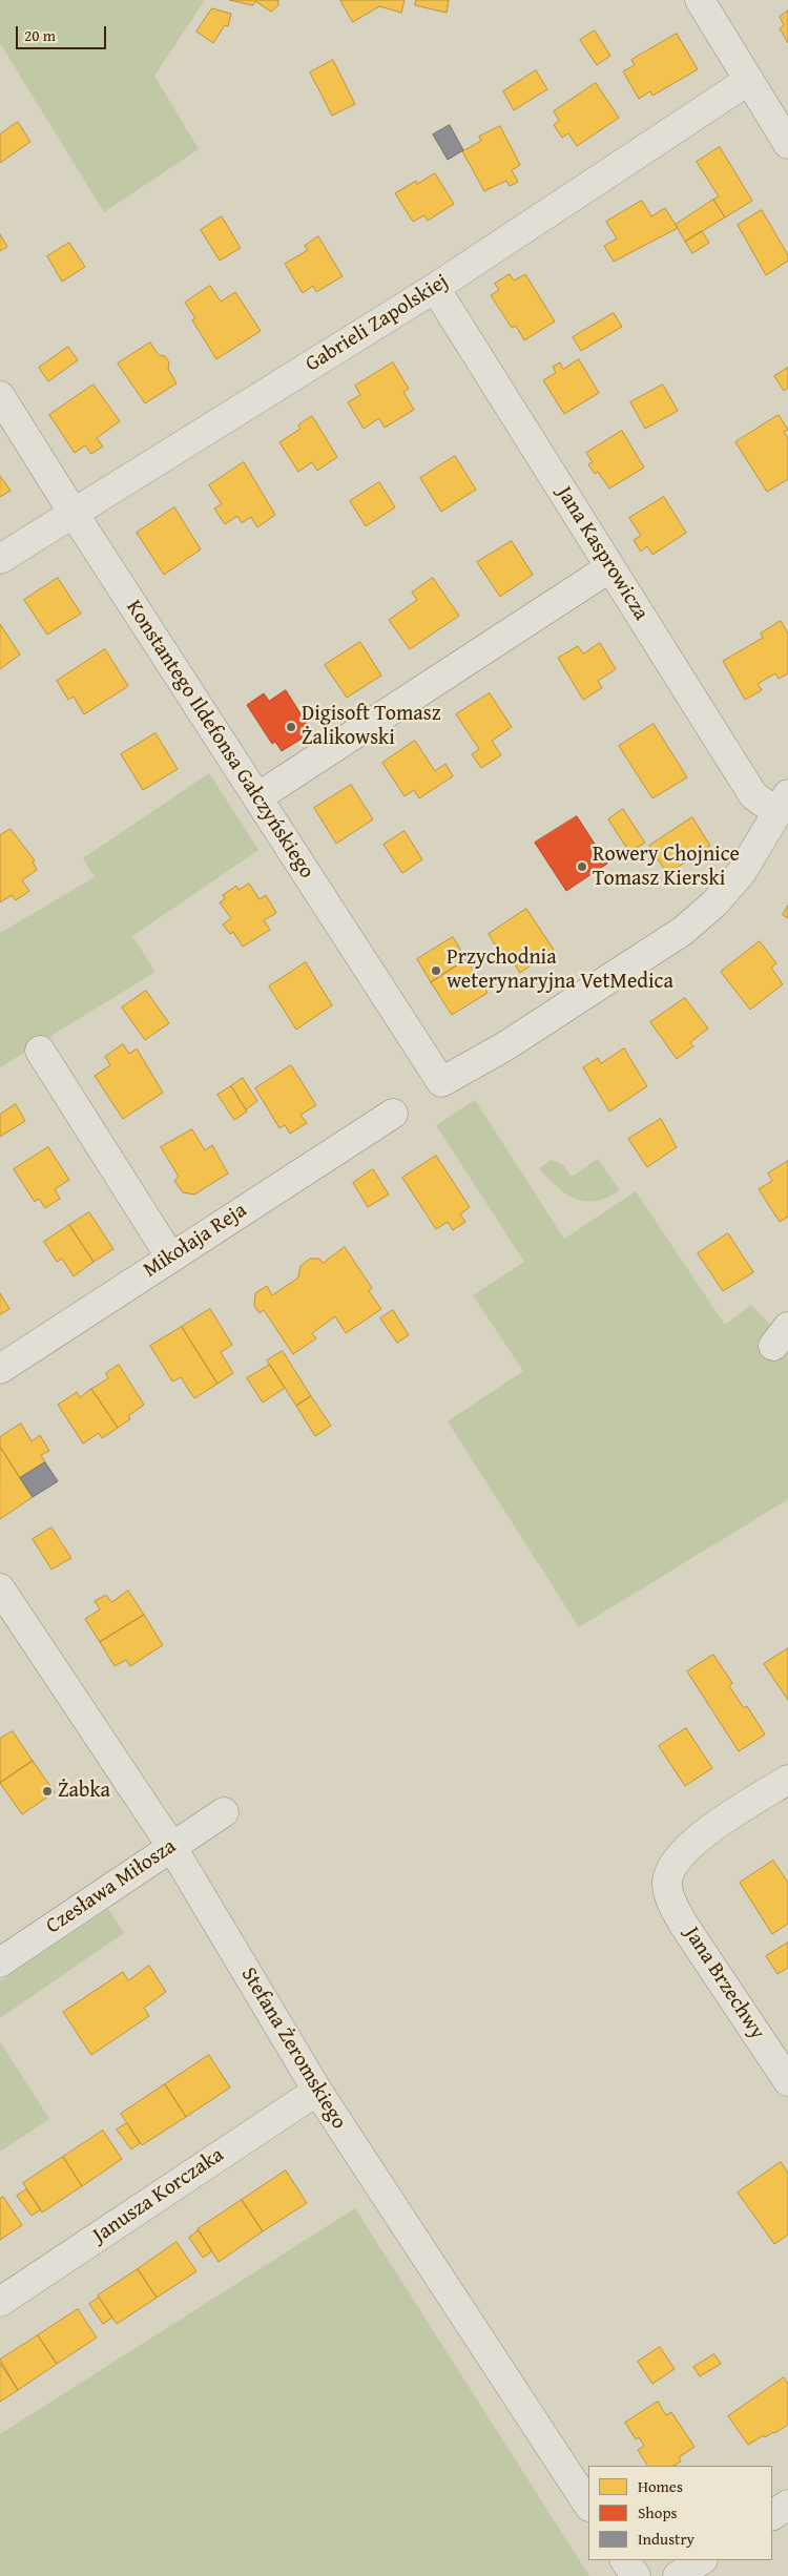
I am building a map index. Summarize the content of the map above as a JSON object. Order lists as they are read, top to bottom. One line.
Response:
{"streets":{"street":["Gabrieli Zapolskiej","Jana Kasprowicza","Konstantego Ildefonsa Gałczyńskiego","Mikołaja Reja","Czesława Miłosza","Jana Brzechwy","Stefana Żeromskiego","Janusza Korczaka"]},"crossings":[["Gabrieli Zapolskiej","Jana Kasprowicza"],["Gabrieli Zapolskiej","Konstantego Ildefonsa Gałczyńskiego"],["Jana Kasprowicza","Konstantego Ildefonsa Gałczyńskiego"],["Czesława Miłosza","Stefana Żeromskiego"],["Stefana Żeromskiego","Janusza Korczaka"]],"places":["Digisoft Tomasz Żalikowski","Rowery Chojnice Tomasz Kierski","Przychodnia weterynaryjna VetMedica","Żabka"],"legend":["Homes","Shops","Industry"],"scale_bar":"20 m"}
